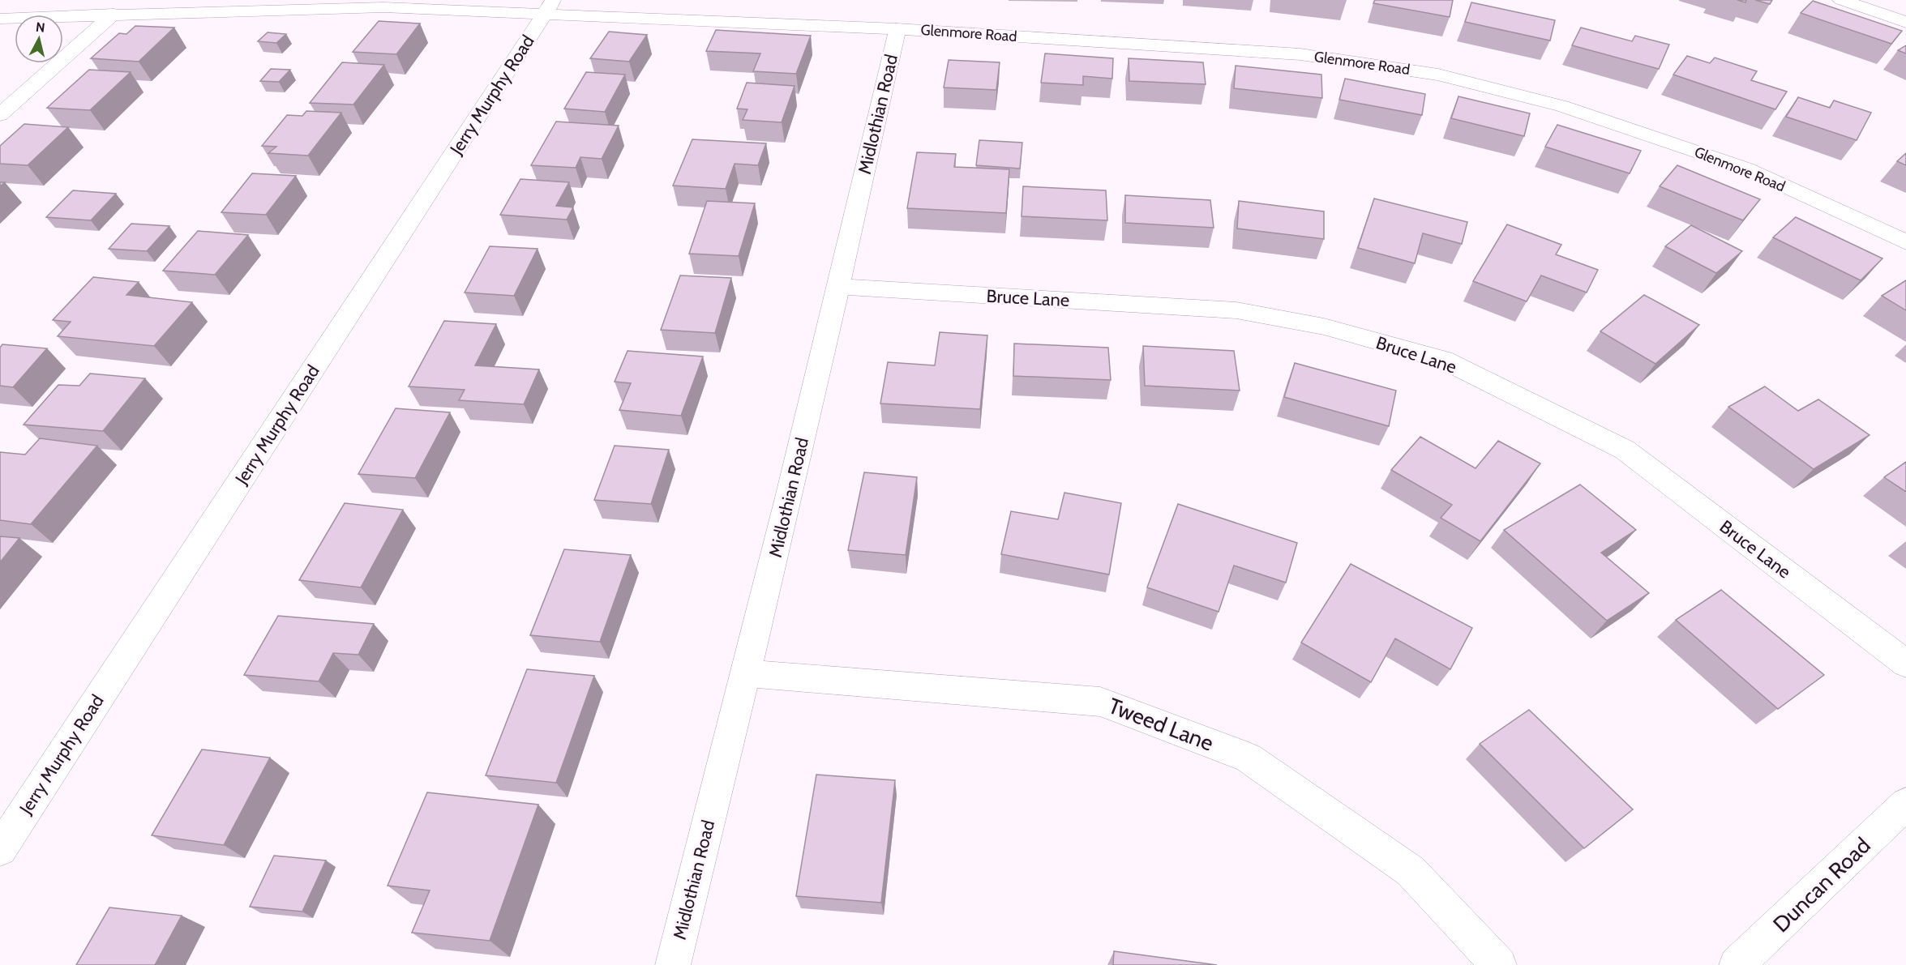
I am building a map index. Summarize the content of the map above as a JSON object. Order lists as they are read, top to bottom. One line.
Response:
{"streets":{"street":["Glenmore Road","Jerry Murphy Road","Midlothian Road","Bruce Lane","Tweed Lane","Duncan Road"]},"crossings":[["Glenmore Road","Jerry Murphy Road"],["Glenmore Road","Midlothian Road"],["Midlothian Road","Bruce Lane"],["Midlothian Road","Tweed Lane"]],"north":"top"}
